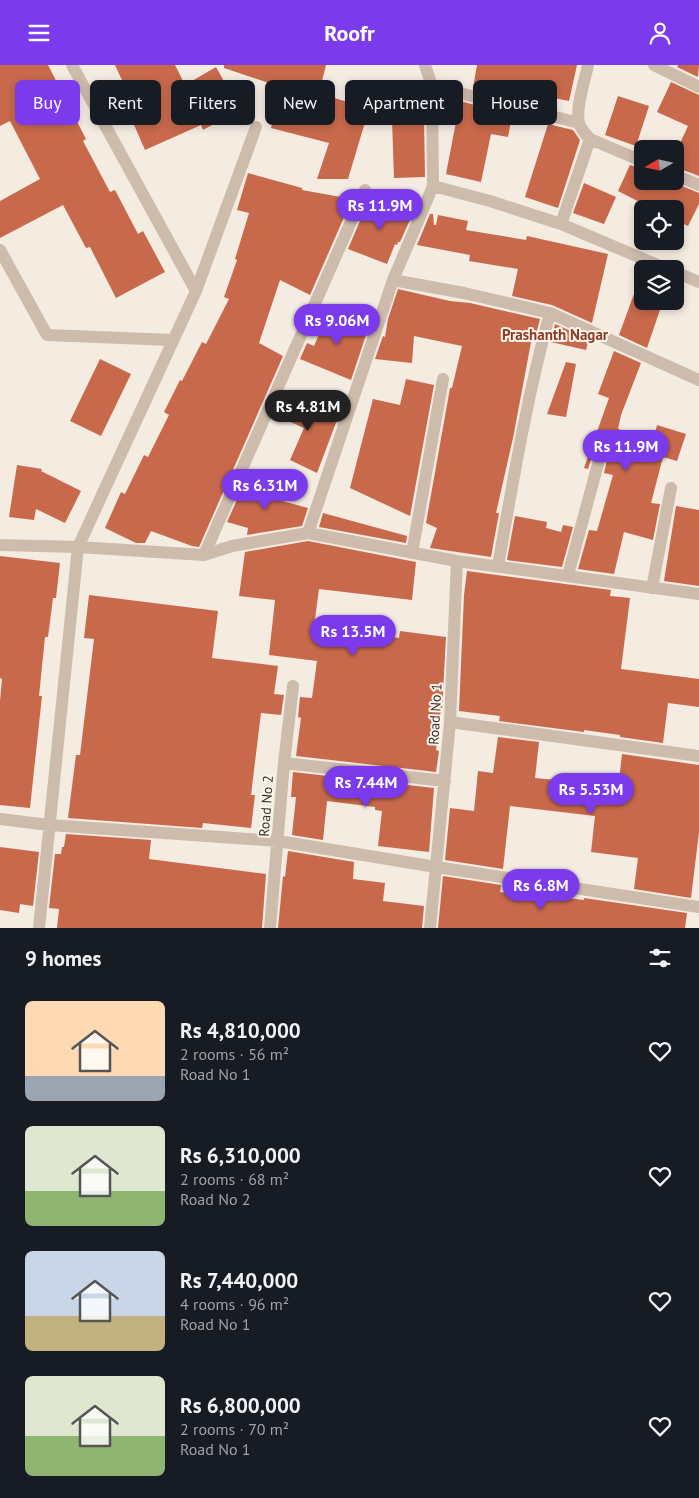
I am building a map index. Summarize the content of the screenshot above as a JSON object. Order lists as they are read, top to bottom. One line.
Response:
{"streets":{"street":["Road No 1","Road No 2"]},"districts":["Prashanth Nagar"],"north":"left","page":{"header":"Roofr","chip":["Buy","Rent","Filters","New","Apartment","House"],"price":["Rs 11.9M","Rs 9.06M","Rs 4.81M","Rs 11.9M","Rs 6.31M","Rs 13.5M","Rs 7.44M","Rs 5.53M","Rs 6.8M"],"heading":"9 homes","list":[{"name":"Rs 4,810,000","note":"2 rooms · 56 m² · Road No 1"},{"name":"Rs 6,310,000","note":"2 rooms · 68 m² · Road No 2"},{"name":"Rs 7,440,000","note":"4 rooms · 96 m² · Road No 1"},{"name":"Rs 6,800,000","note":"2 rooms · 70 m² · Road No 1"}]}}
